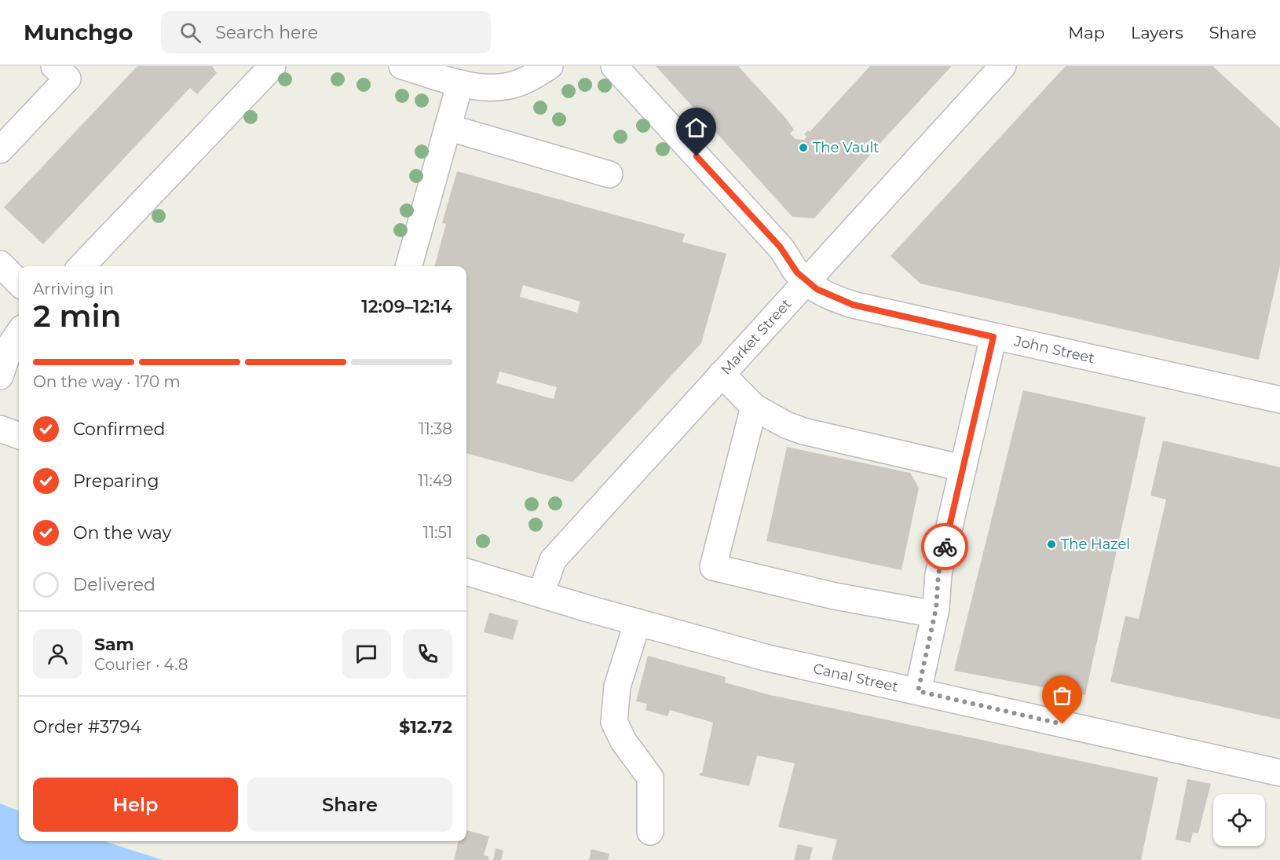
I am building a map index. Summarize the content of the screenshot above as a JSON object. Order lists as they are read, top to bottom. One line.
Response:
{"streets":{"street":["Market Street","John Street","Canal Street"]},"crossings":[["Market Street","John Street"],["Market Street","Canal Street"]],"places":["The Vault","The Hazel"],"page":{"header":"Munchgo","search":"Search here","nav":["Map","Layers","Share"],"heading":["2 min","Arriving in","12:09–12:14"],"panel":["Sam","Courier · 4.8","Order #3794","$12.72"],"bar":"On the way · 170 m","list":[["Confirmed","11:38"],["Preparing","11:49"],["On the way","11:51"],"Delivered"],"buttons":["Help","Share"]}}
